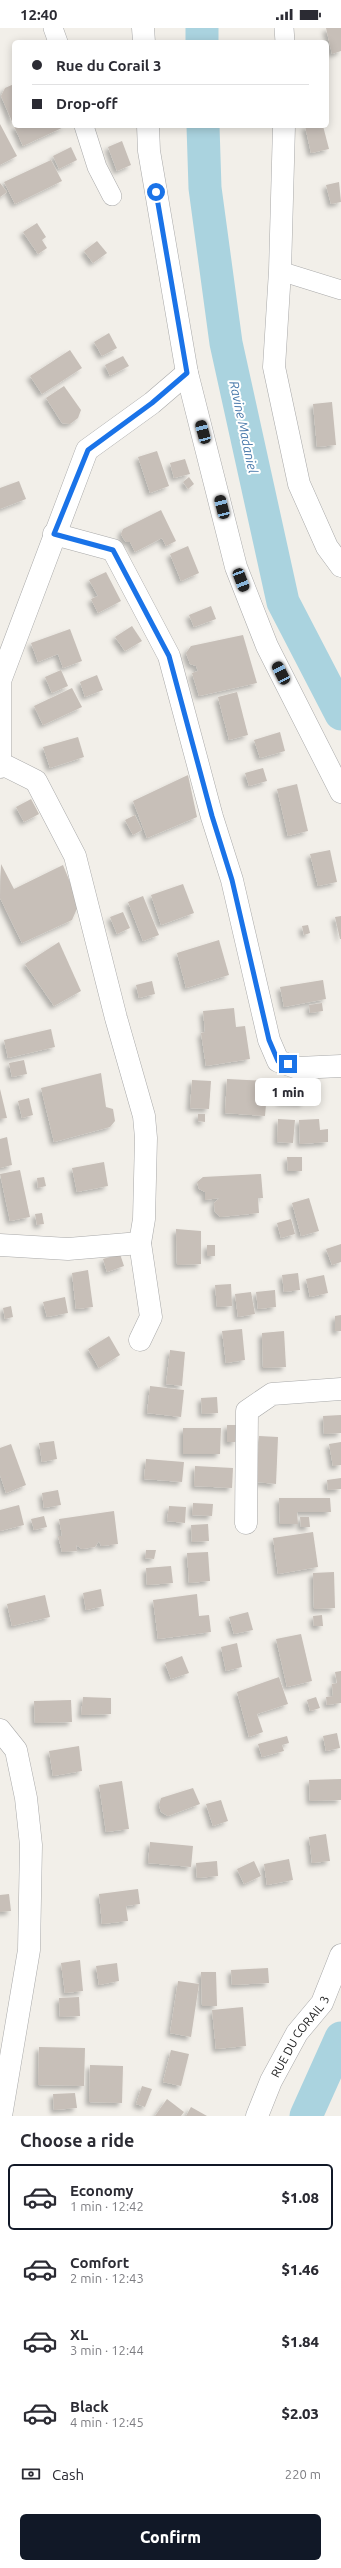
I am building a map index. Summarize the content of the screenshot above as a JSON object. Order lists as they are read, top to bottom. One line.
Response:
{"streets":{"street":["RUE DU CORAIL 3"]},"water":["Ravine Madaniel"],"page":{"status":"12:40","banner":["Rue du Corail 3","Drop-off"],"bubble":"1 min","heading":"Choose a ride","list":[{"name":"Economy","note":"1 min · 12:42","value":"$1.08"},{"name":"Comfort","note":"2 min · 12:43","value":"$1.46"},{"name":"XL","note":"3 min · 12:44","value":"$1.84"},{"name":"Black","note":"4 min · 12:45","value":"$2.03"}],"pay":["Cash","220 m"],"buttons":"Confirm"}}
